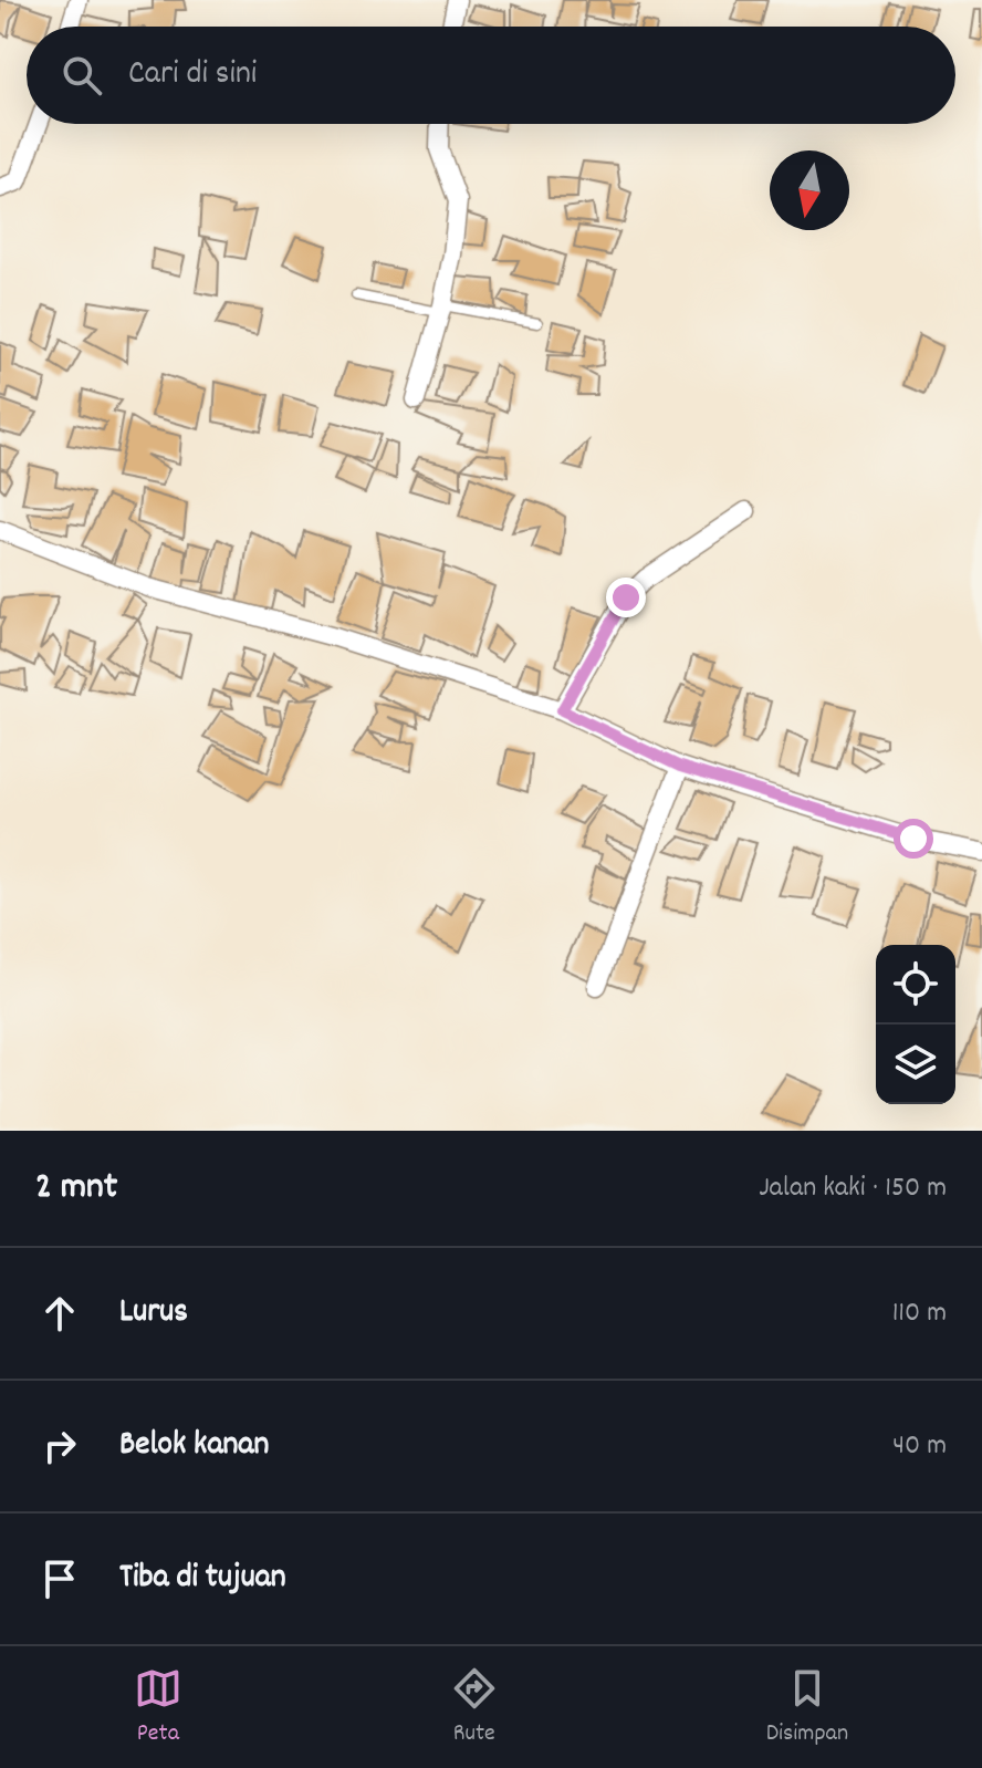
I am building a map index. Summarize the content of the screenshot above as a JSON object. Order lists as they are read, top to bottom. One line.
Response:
{"north":"bottom","page":{"search":"Cari di sini","heading":["2 mnt","Jalan kaki · 150 m"],"list":[["Lurus","110 m"],["Belok kanan","40 m"],"Tiba di tujuan"],"nav":["Peta","Rute","Disimpan"]}}
